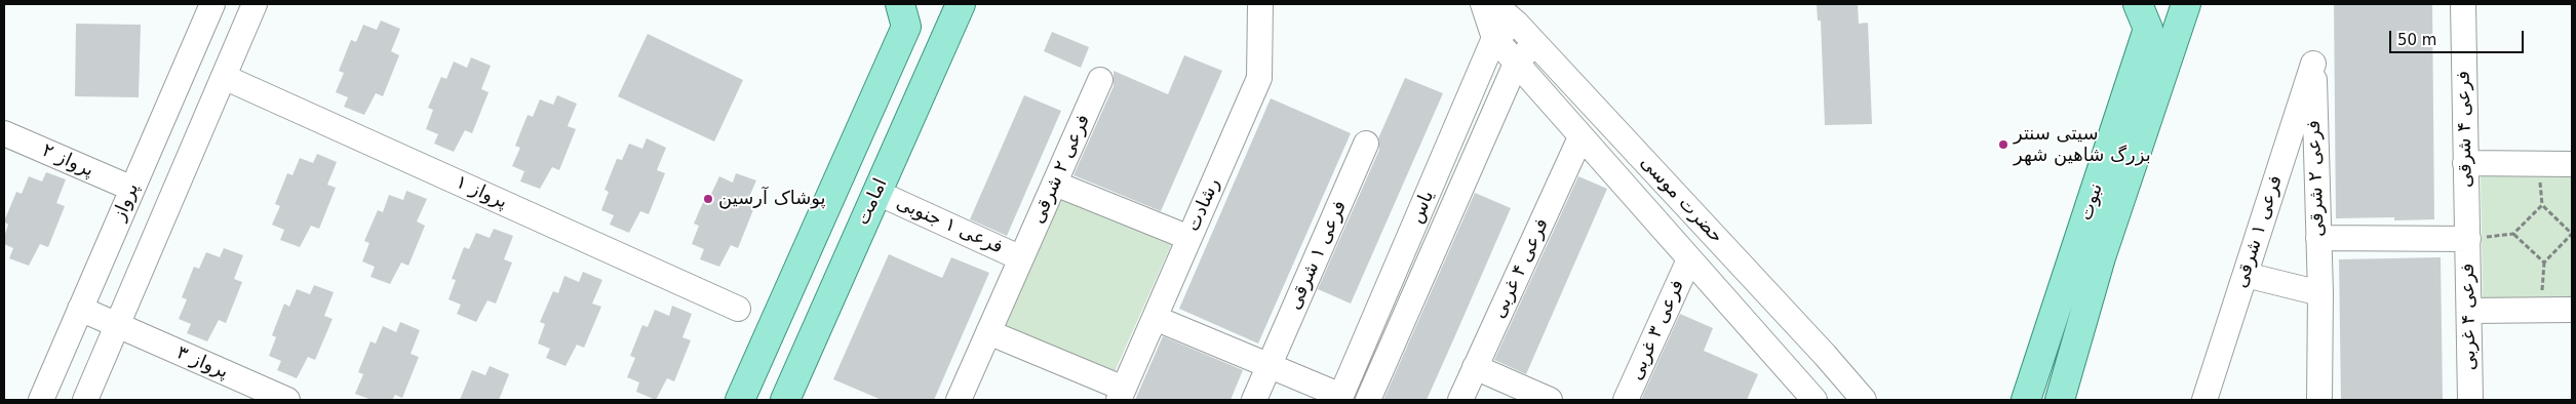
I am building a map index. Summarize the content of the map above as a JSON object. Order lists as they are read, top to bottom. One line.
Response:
{"streets":{"main road":["امامت","نبوت"],"street":["فرعی ۴ شرقی","پرواز ۲","فرعی ۲ شرقی","پرواز ۱","حضرت موسی","پرواز","رشادت","یاس","فرعی ۱ جنوبی","فرعی ۱ شرقی","فرعی ۴ غربی","فرعی ۳ غربی","پرواز ۳"]},"crossings":[["فرعی ۴ شرقی","فرعی ۴ غربی"],["پرواز ۲","پرواز"],["فرعی ۲ شرقی","فرعی ۱ جنوبی"],["فرعی ۲ شرقی","فرعی ۱ شرقی"],["حضرت موسی","یاس"],["حضرت موسی","فرعی ۴ غربی"],["حضرت موسی","فرعی ۳ غربی"],["پرواز","پرواز ۳"],["امامت","فرعی ۱ جنوبی"]],"places":["سیتی سنتر بزرگ شاهین شهر","پوشاک آرسین"],"scale_bar":"50 m"}
